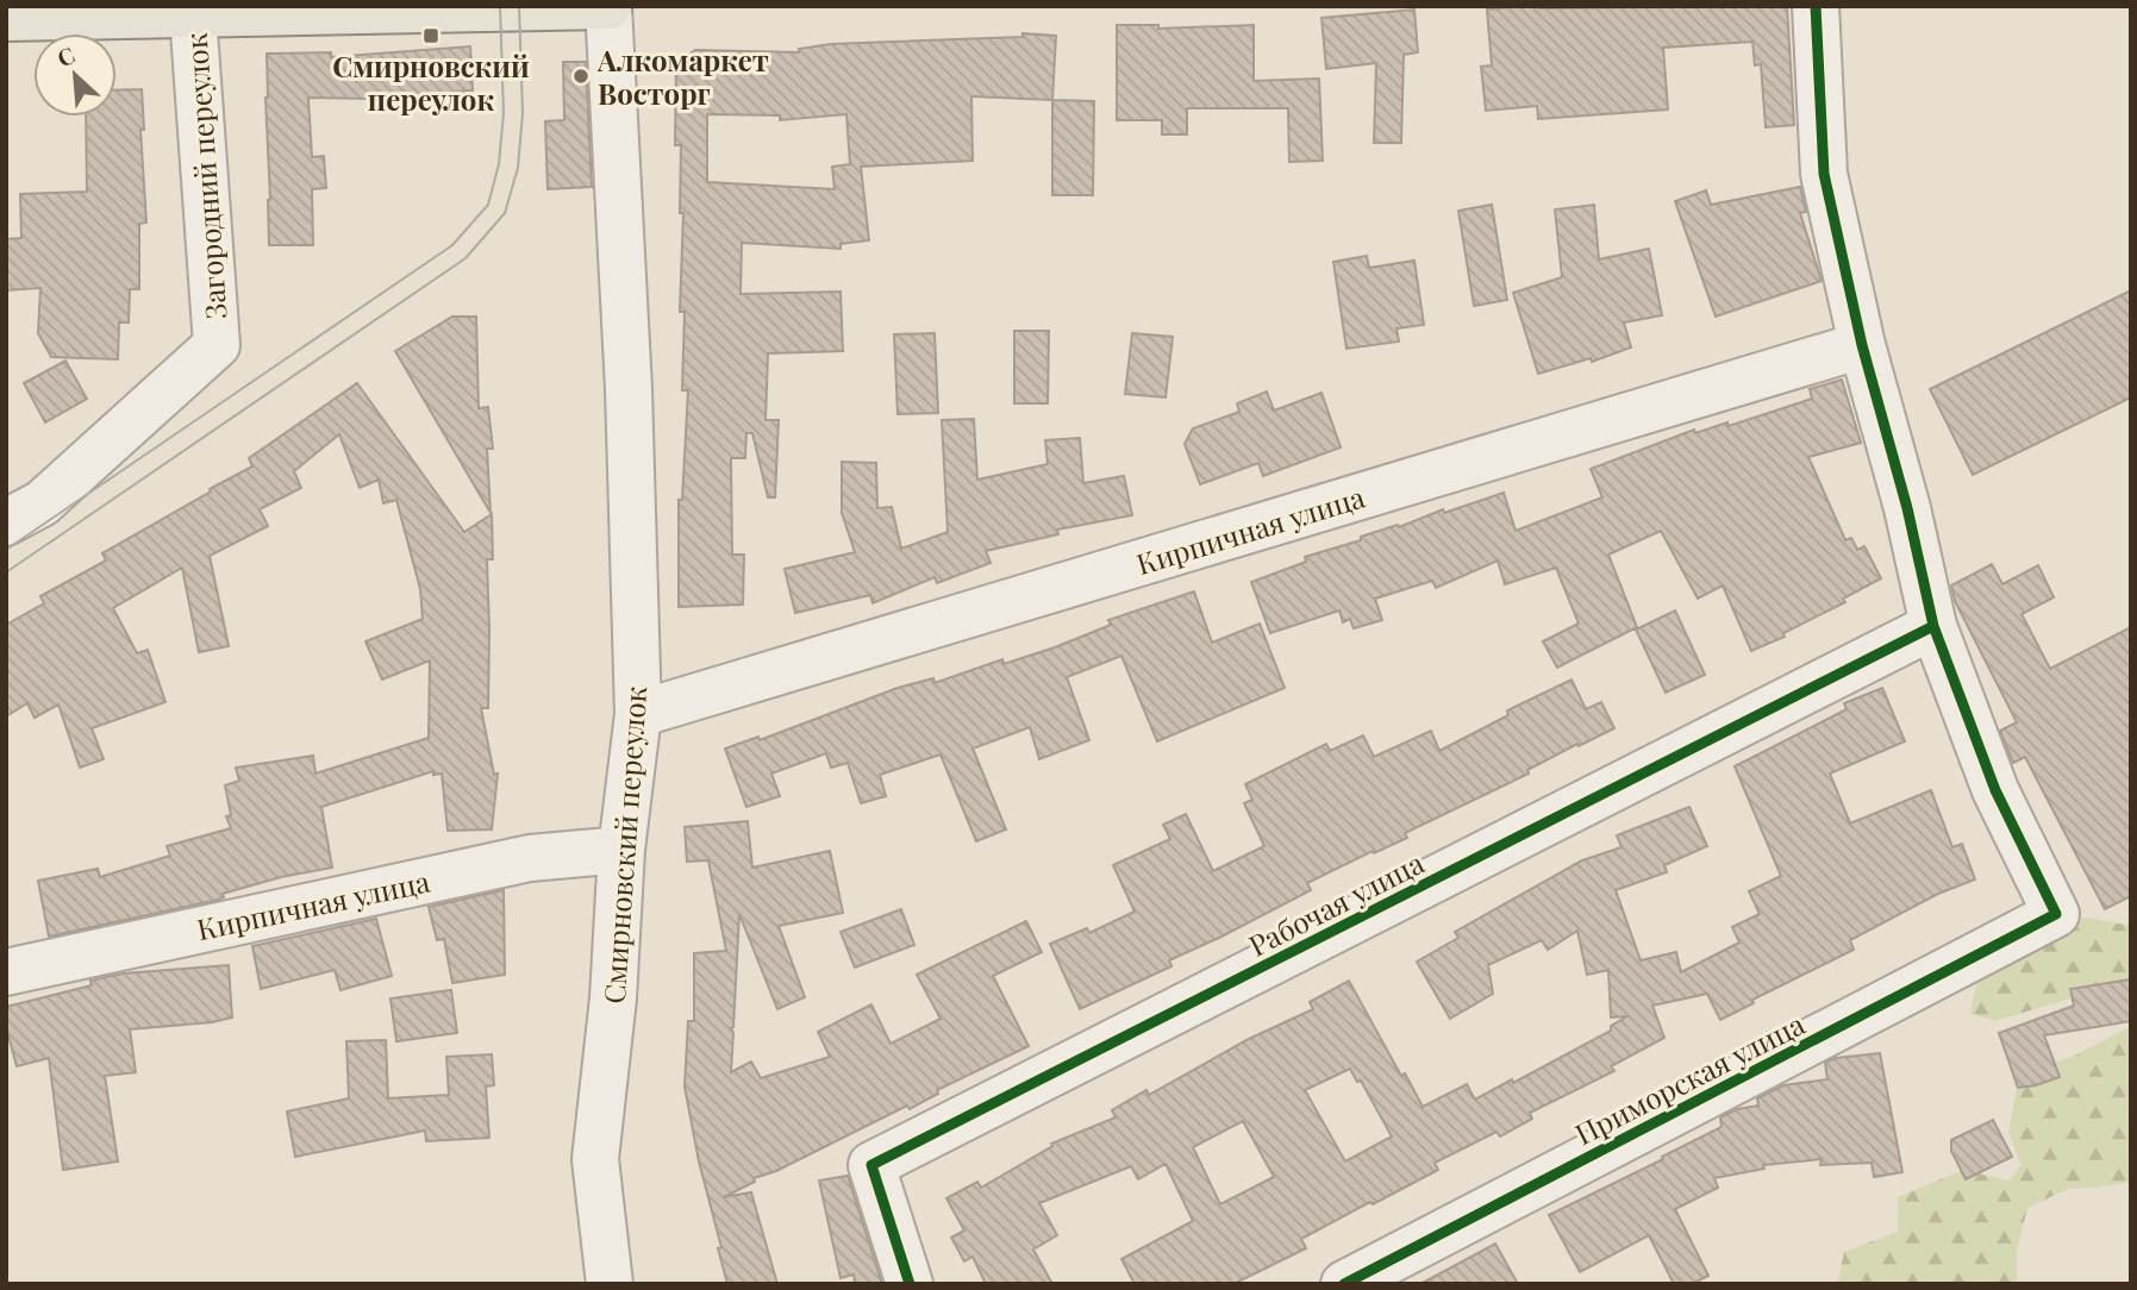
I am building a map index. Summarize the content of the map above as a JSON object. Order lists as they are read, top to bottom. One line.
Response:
{"streets":{"street":["Загородний переулок","Кирпичная улица","Смирновский переулок","Рабочая улица","Приморская улица"]},"crossings":[["Кирпичная улица","Смирновский переулок"],["Рабочая улица","Приморская улица"]],"places":{"transit":["Смирновский переулок"],"other":["Алкомаркет Восторг"]},"north":"top left"}
